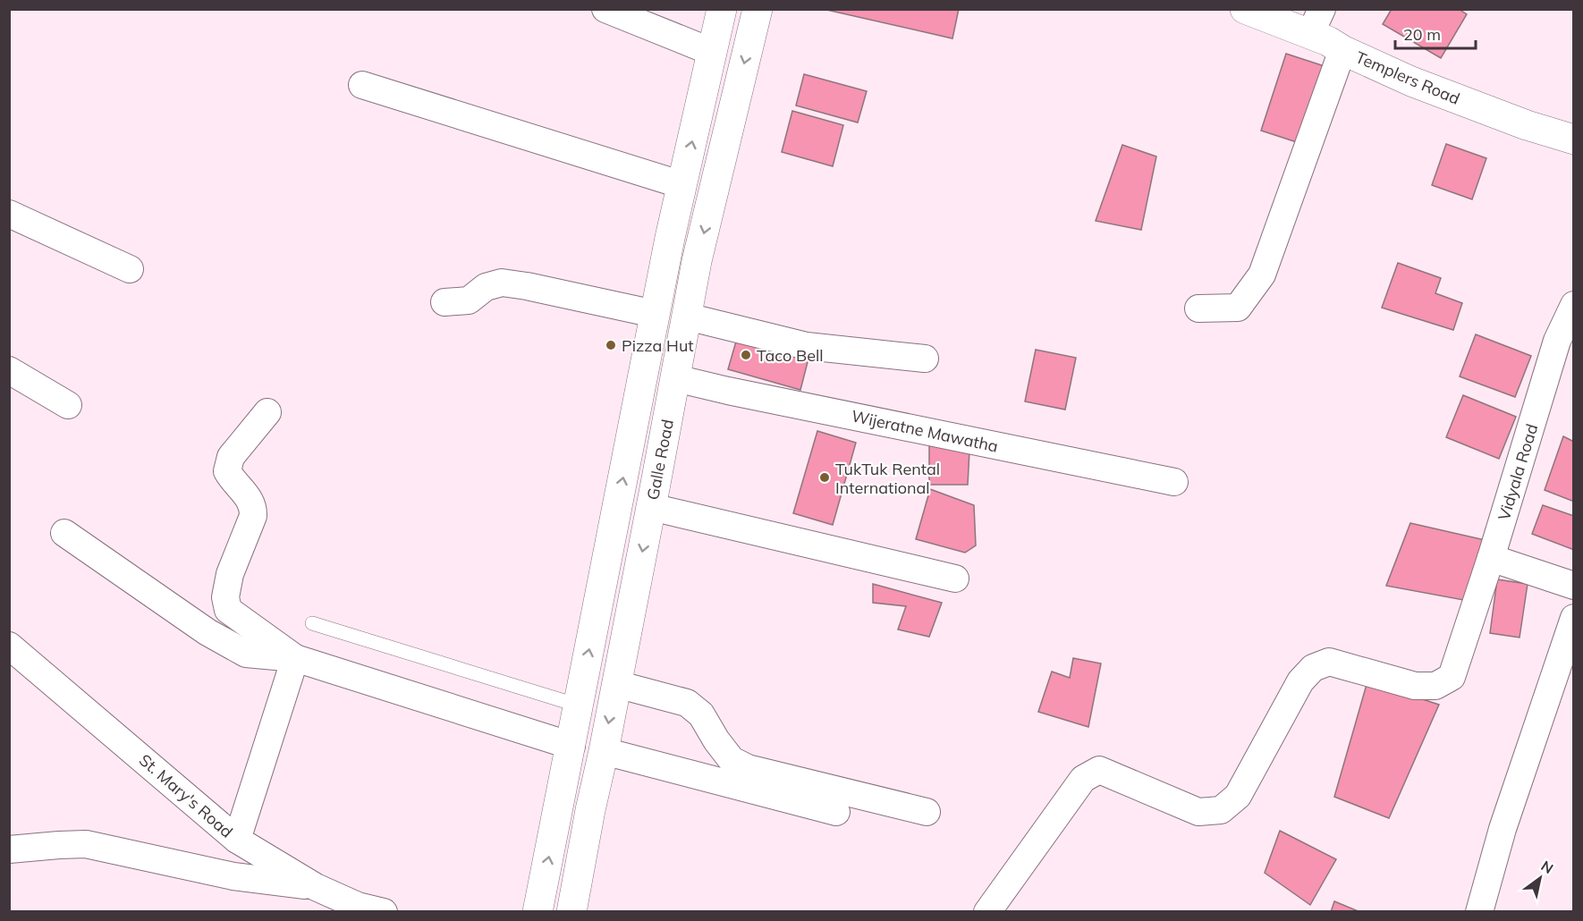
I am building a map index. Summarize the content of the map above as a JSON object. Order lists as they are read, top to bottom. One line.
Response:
{"streets":{"main road":["Templers Road","Galle Road"],"street":["Wijeratne Mawatha","Vidyala Road","St. Mary's Road"]},"crossings":[["Wijeratne Mawatha","Galle Road"]],"places":["Pizza Hut","Taco Bell","TukTuk Rental International"],"scale_bar":"20 m","north":"top right"}
